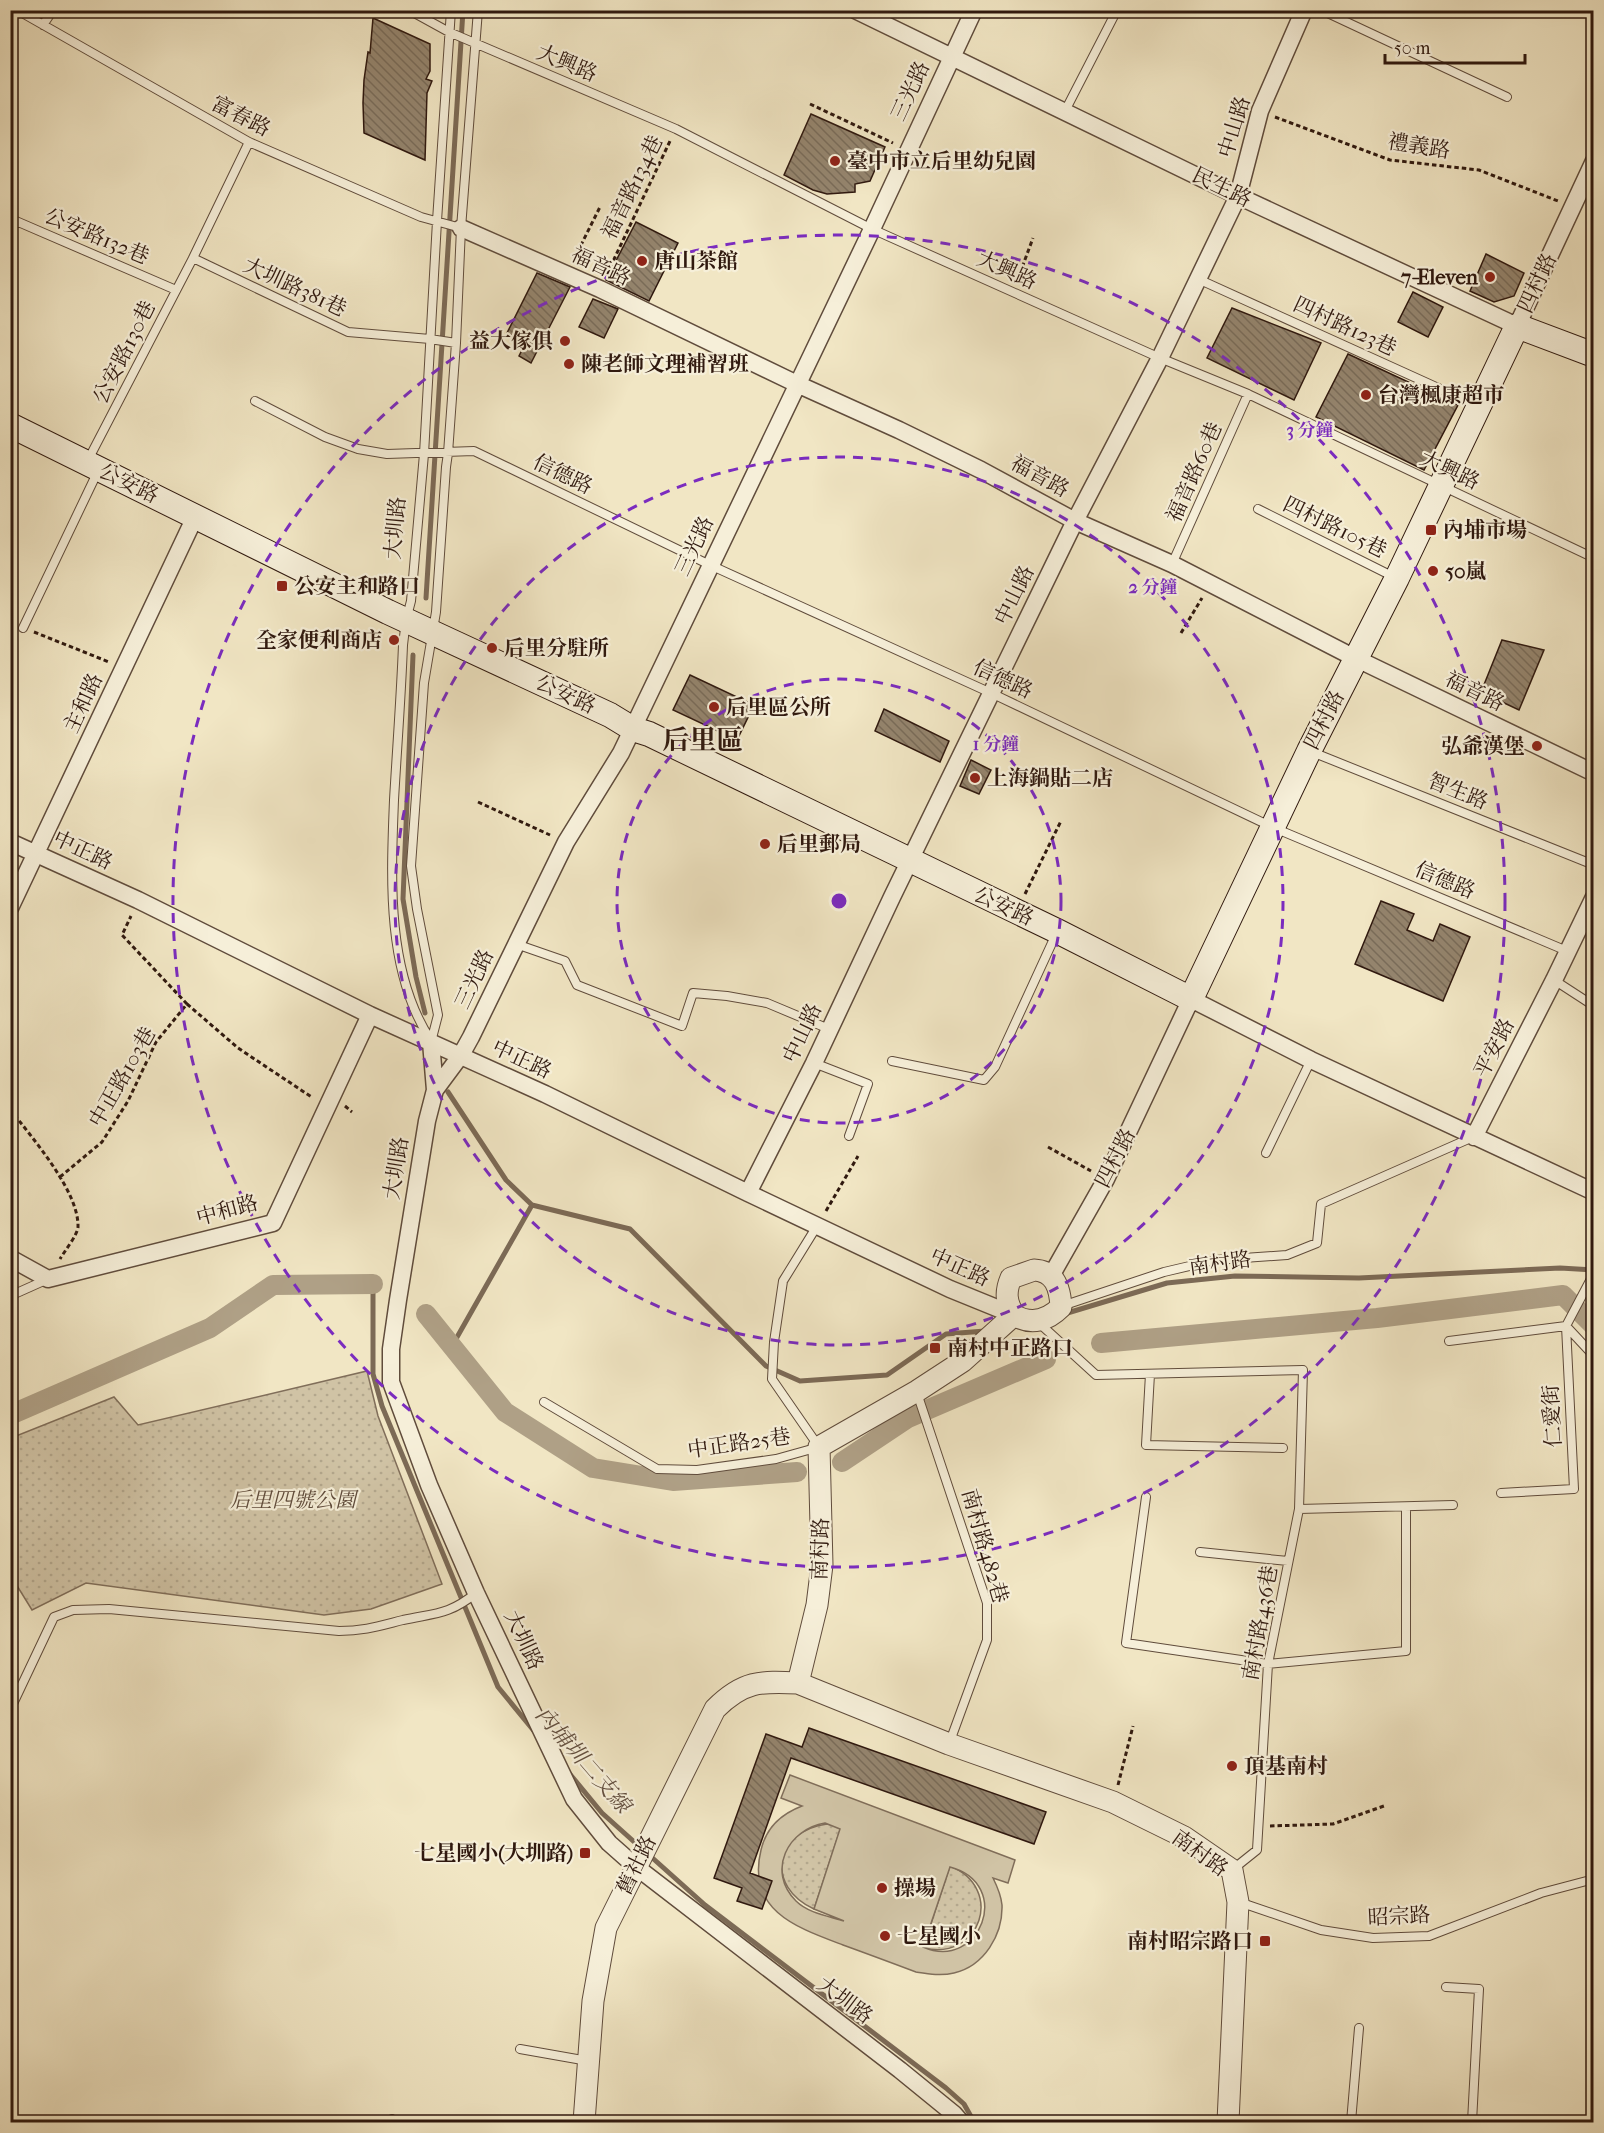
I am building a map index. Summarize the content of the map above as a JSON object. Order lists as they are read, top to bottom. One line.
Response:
{"streets":{"main road":["民生路","四村路","公安路"],"street":["三光路","中山路","福音路","大圳路","主和路","中正路","平安路","中和路","南村路","舊社路"],"lane":["大興路","富春路","公安路132巷","大圳路381巷","四村路123巷","公安路130巷","福音路60巷","信德路","四村路105巷","智生路","仁愛街","中正路25巷","南村路482巷","南村路436巷","昭宗路"],"path":["禮義路","福音路134巷","中正路103巷"]},"crossings":[["大興路","三光路"],["大興路","中山路"],["大興路","福音路134巷"],["大興路","四村路"],["大興路","福音路60巷"],["大興路","大圳路"],["三光路","民生路"],["三光路","福音路"],["三光路","信德路"],["三光路","公安路"],["三光路","大圳路"],["三光路","中正路"],["富春路","福音路"],["富春路","公安路130巷"],["富春路","大圳路"],["中山路","禮義路"],["中山路","民生路"],["中山路","福音路"],["中山路","四村路123巷"],["中山路","信德路"],["中山路","公安路"],["中山路","中正路"],["禮義路","四村路"],["福音路134巷","福音路"],["民生路","四村路"],["公安路132巷","公安路130巷"],["福音路","四村路"],["福音路","福音路60巷"],["福音路","大圳路"],["四村路","四村路123巷"],["四村路","信德路"],["四村路","公安路"],["四村路","四村路105巷"],["四村路","智生路"],["四村路","中正路"],["四村路","南村路"],["大圳路381巷","公安路130巷"],["大圳路381巷","大圳路"],["公安路130巷","公安路"],["信德路","大圳路"],["信德路","平安路"],["公安路","大圳路"],["公安路","主和路"],["公安路","平安路"],["公安路","南村路"],["大圳路","中正路"],["大圳路","舊社路"],["主和路","中正路"],["中正路","中和路"],["中正路","南村路"],["中正路","中正路25巷"],["平安路","南村路"],["南村路","中正路25巷"],["南村路","南村路482巷"],["南村路","南村路436巷"],["南村路","舊社路"],["南村路","昭宗路"]],"districts":["后里區"],"water":["內埔圳二支線"],"parks":["后里四號公園"],"places":{"other":["臺中市立后里幼兒園","唐山茶館","7-Eleven","益大傢俱","陳老師文理補習班","台灣楓康超市","50嵐","全家便利商店","后里分駐所","后里區公所","弘爺漢堡","上海鍋貼二店","后里郵局","頂基南村","操場","七星國小"],"transit":["內埔市場","公安主和路口","南村中正路口","七星國小(大圳路)","南村昭宗路口"]},"scale_bar":"50 m","rings":["3 分鐘","2 分鐘","1 分鐘"]}
